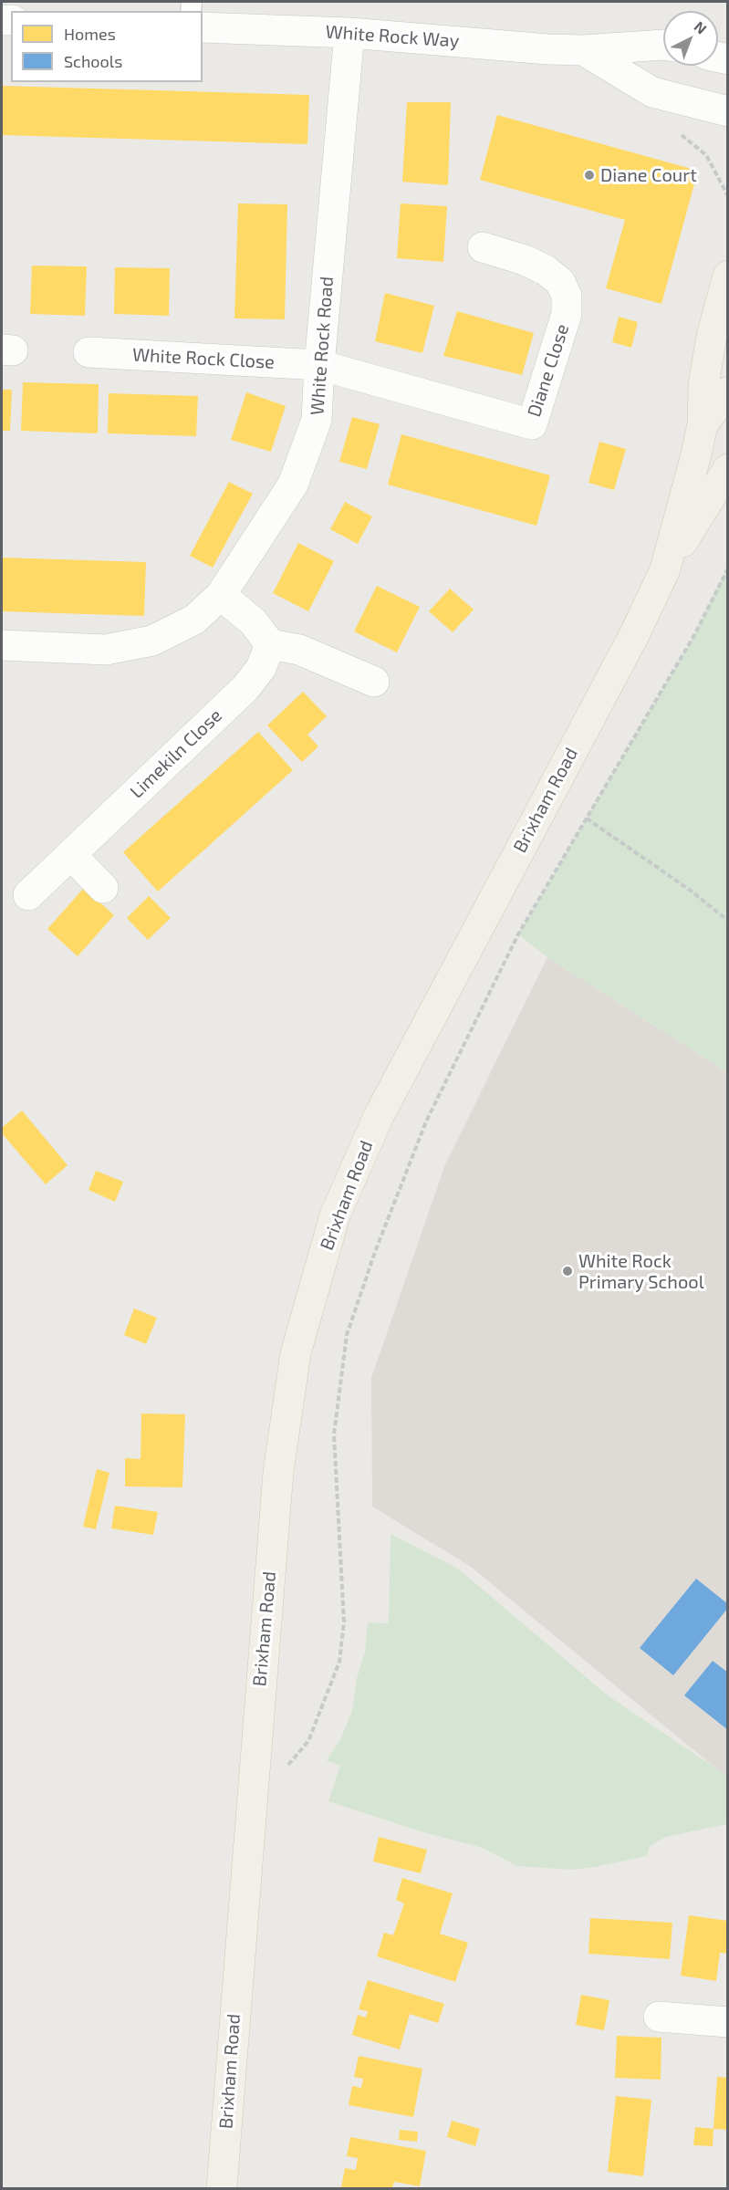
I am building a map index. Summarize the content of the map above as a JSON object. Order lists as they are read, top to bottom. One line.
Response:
{"streets":{"main road":["Brixham Road"],"street":["White Rock Way","White Rock Road","White Rock Close","Diane Close","Limekiln Close"]},"crossings":[["White Rock Way","White Rock Road"],["White Rock Road","White Rock Close"],["White Rock Road","Diane Close"],["White Rock Close","Diane Close"]],"places":["Diane Court","White Rock Primary School"],"legend":["Homes","Schools"],"north":"top right"}
